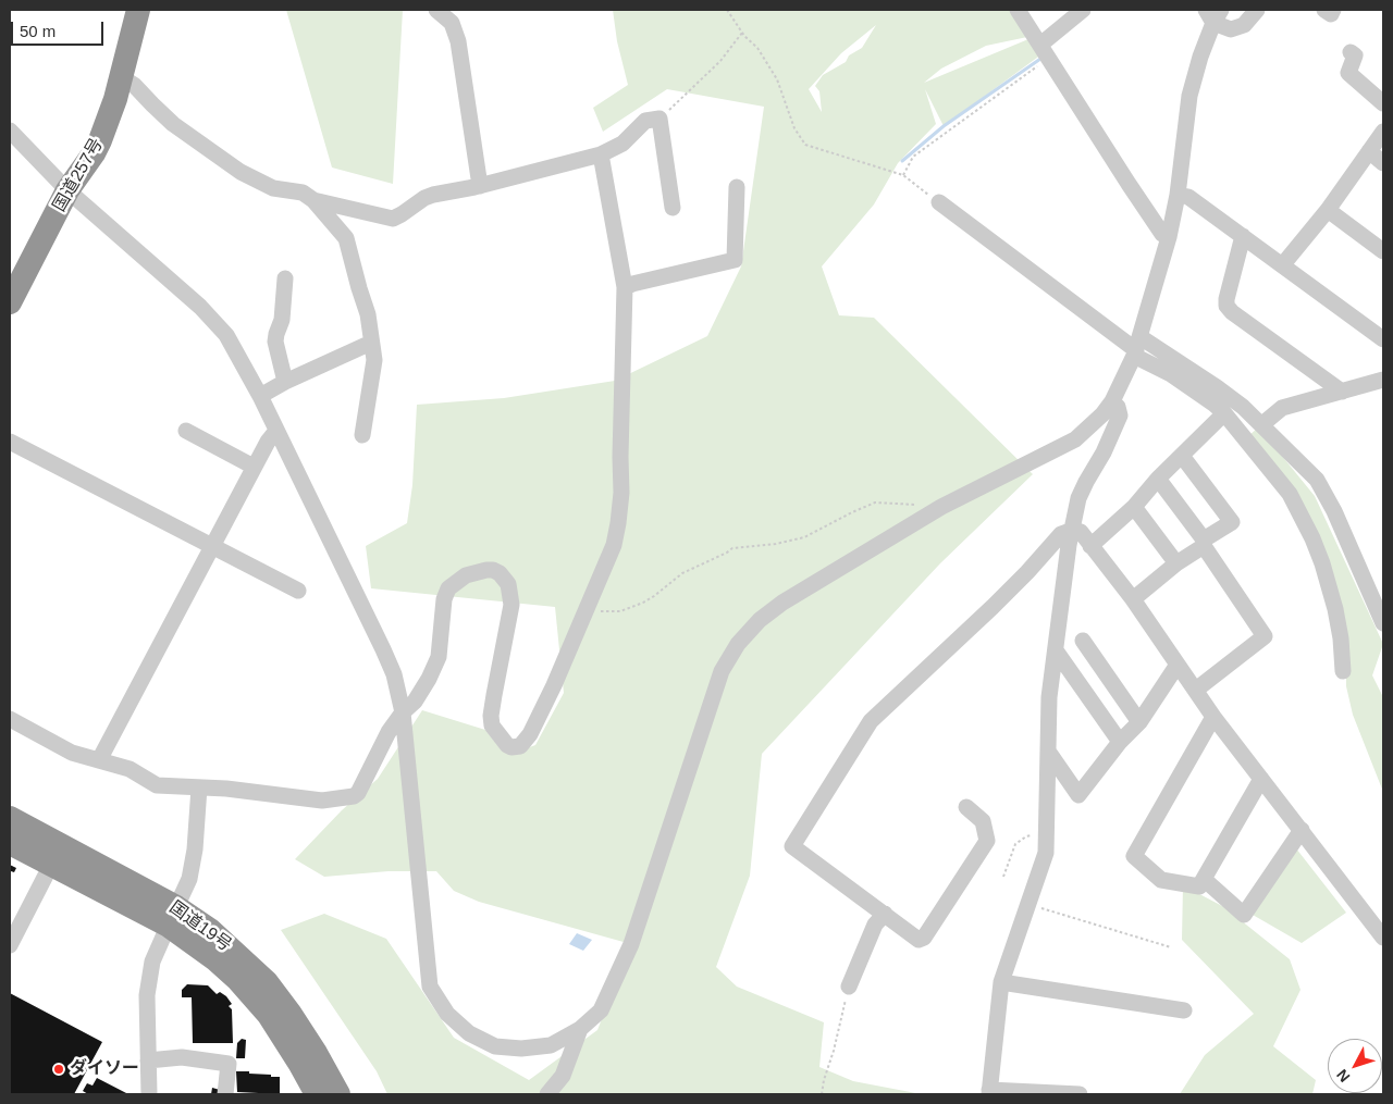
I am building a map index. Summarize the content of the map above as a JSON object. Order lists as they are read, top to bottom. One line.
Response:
{"streets":{"highway":["国道257号","国道19号"]},"places":["ダイソー"],"scale_bar":"50 m","north":"bottom left"}
